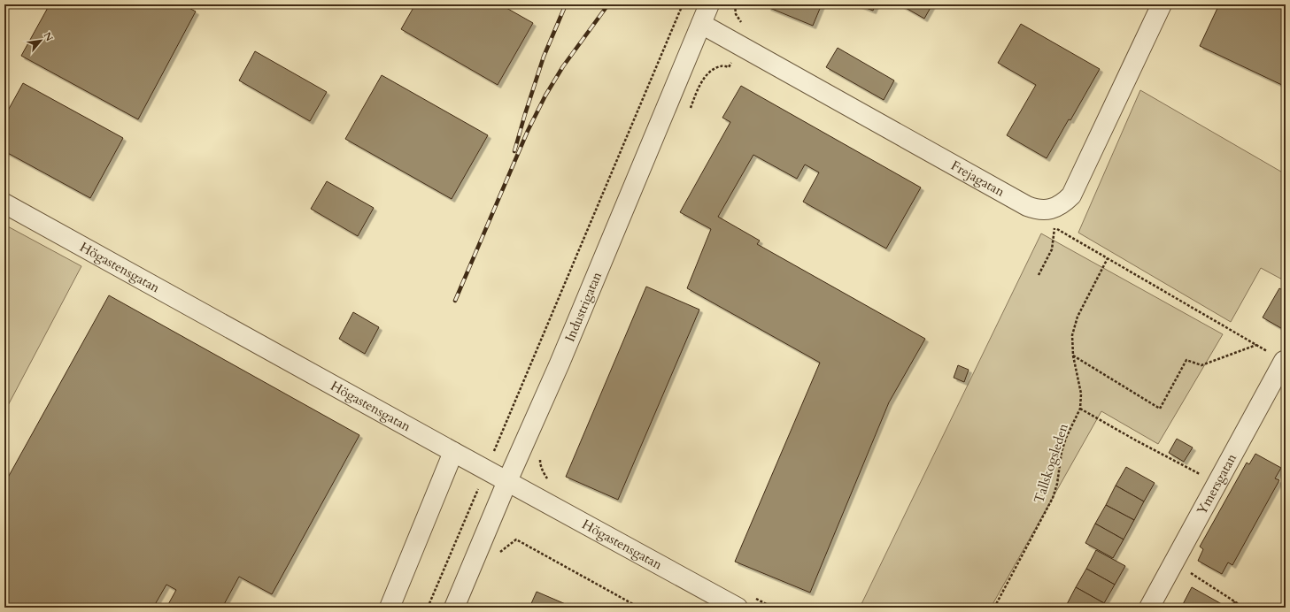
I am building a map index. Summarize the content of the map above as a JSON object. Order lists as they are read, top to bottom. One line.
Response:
{"streets":{"street":["Frejagatan","Högastensgatan","Industrigatan","Ymersgatan"],"path":["Tallskogsleden"]},"crossings":[["Frejagatan","Industrigatan"],["Högastensgatan","Industrigatan"]],"north":"top right"}
